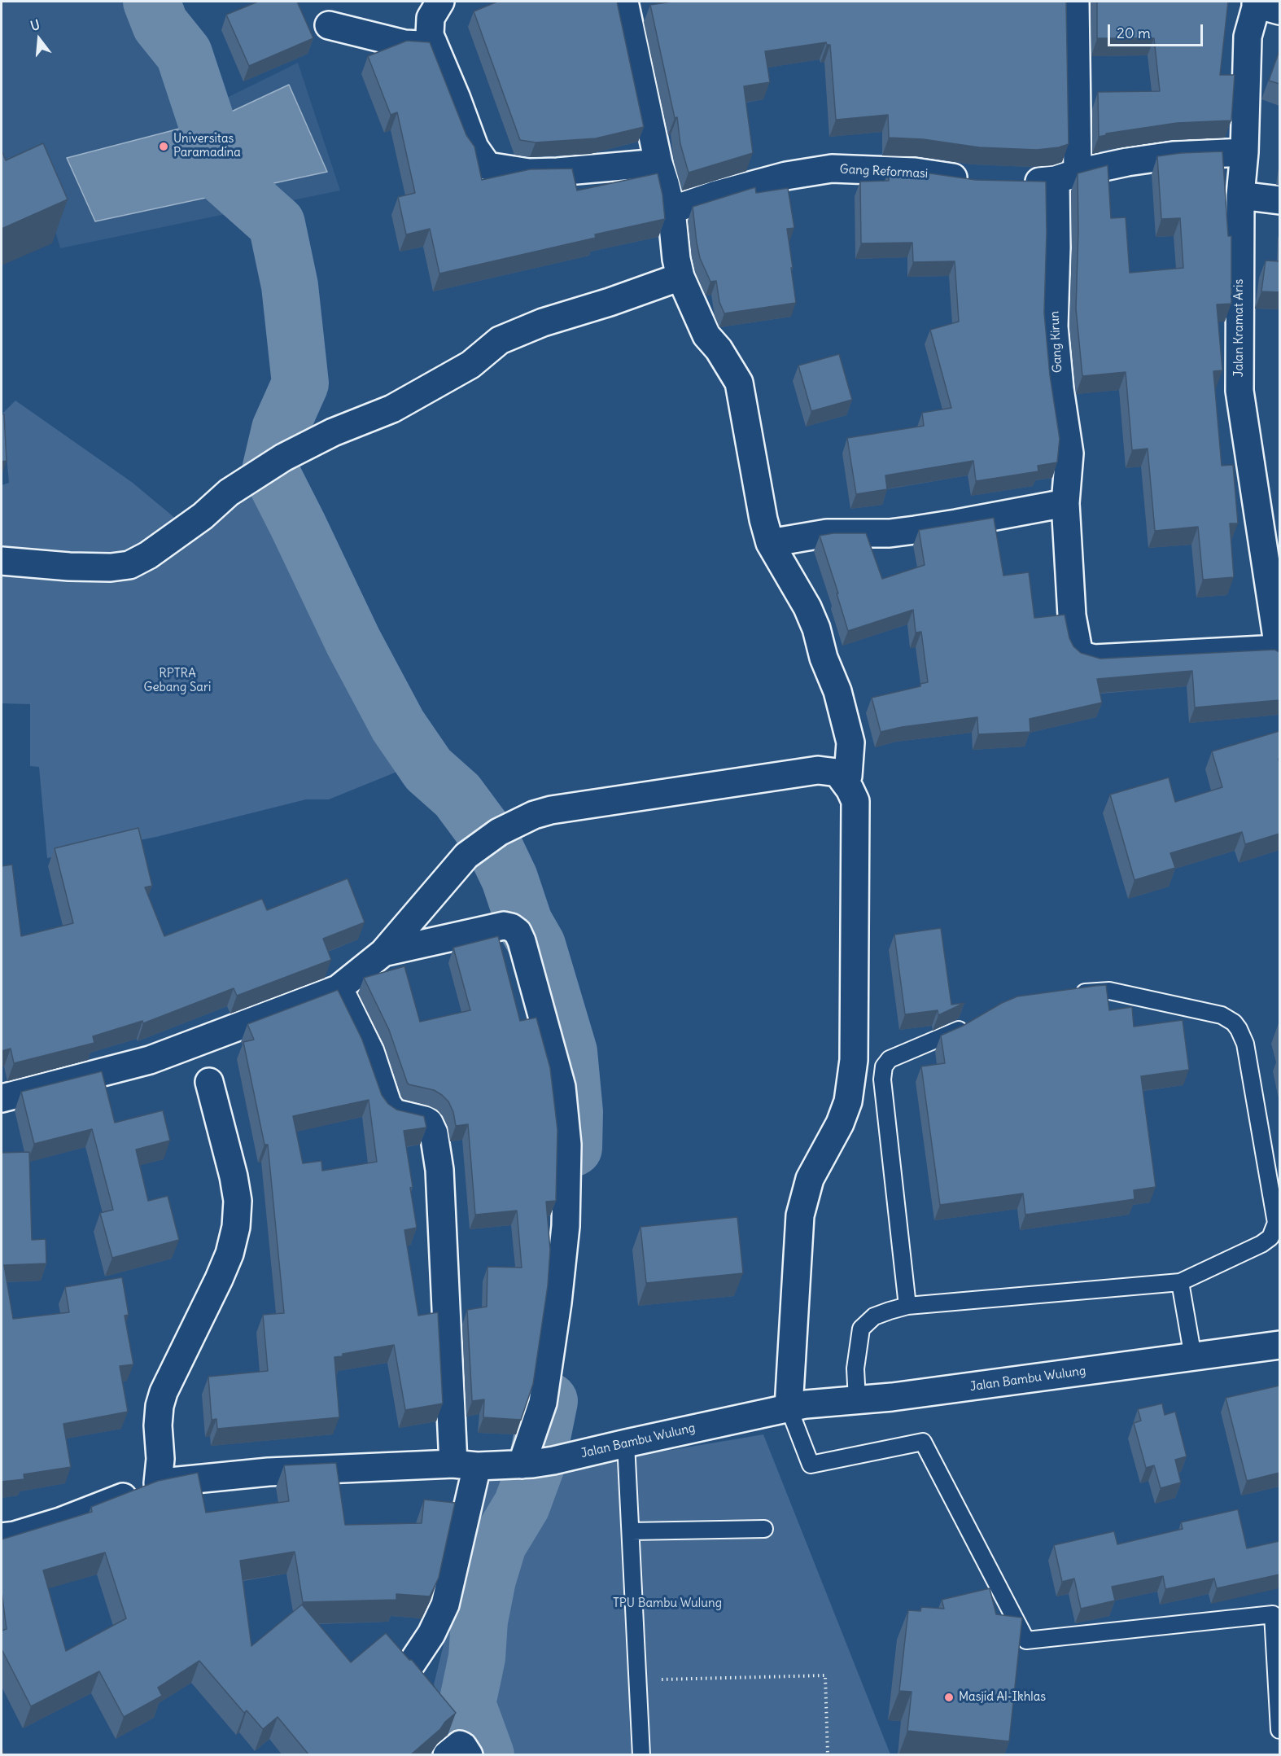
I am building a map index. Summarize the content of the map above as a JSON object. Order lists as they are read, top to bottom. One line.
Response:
{"streets":{"street":["Gang Reformasi","Jalan Kramat Aris","Gang Kirun","Jalan Bambu Wulung"]},"crossings":[["Jalan Kramat Aris","Gang Kirun"]],"parks":["RPTRA Gebang Sari","TPU Bambu Wulung"],"places":["Universitas Paramadina","Masjid Al-Ikhlas"],"scale_bar":"20 m","north":"top"}
